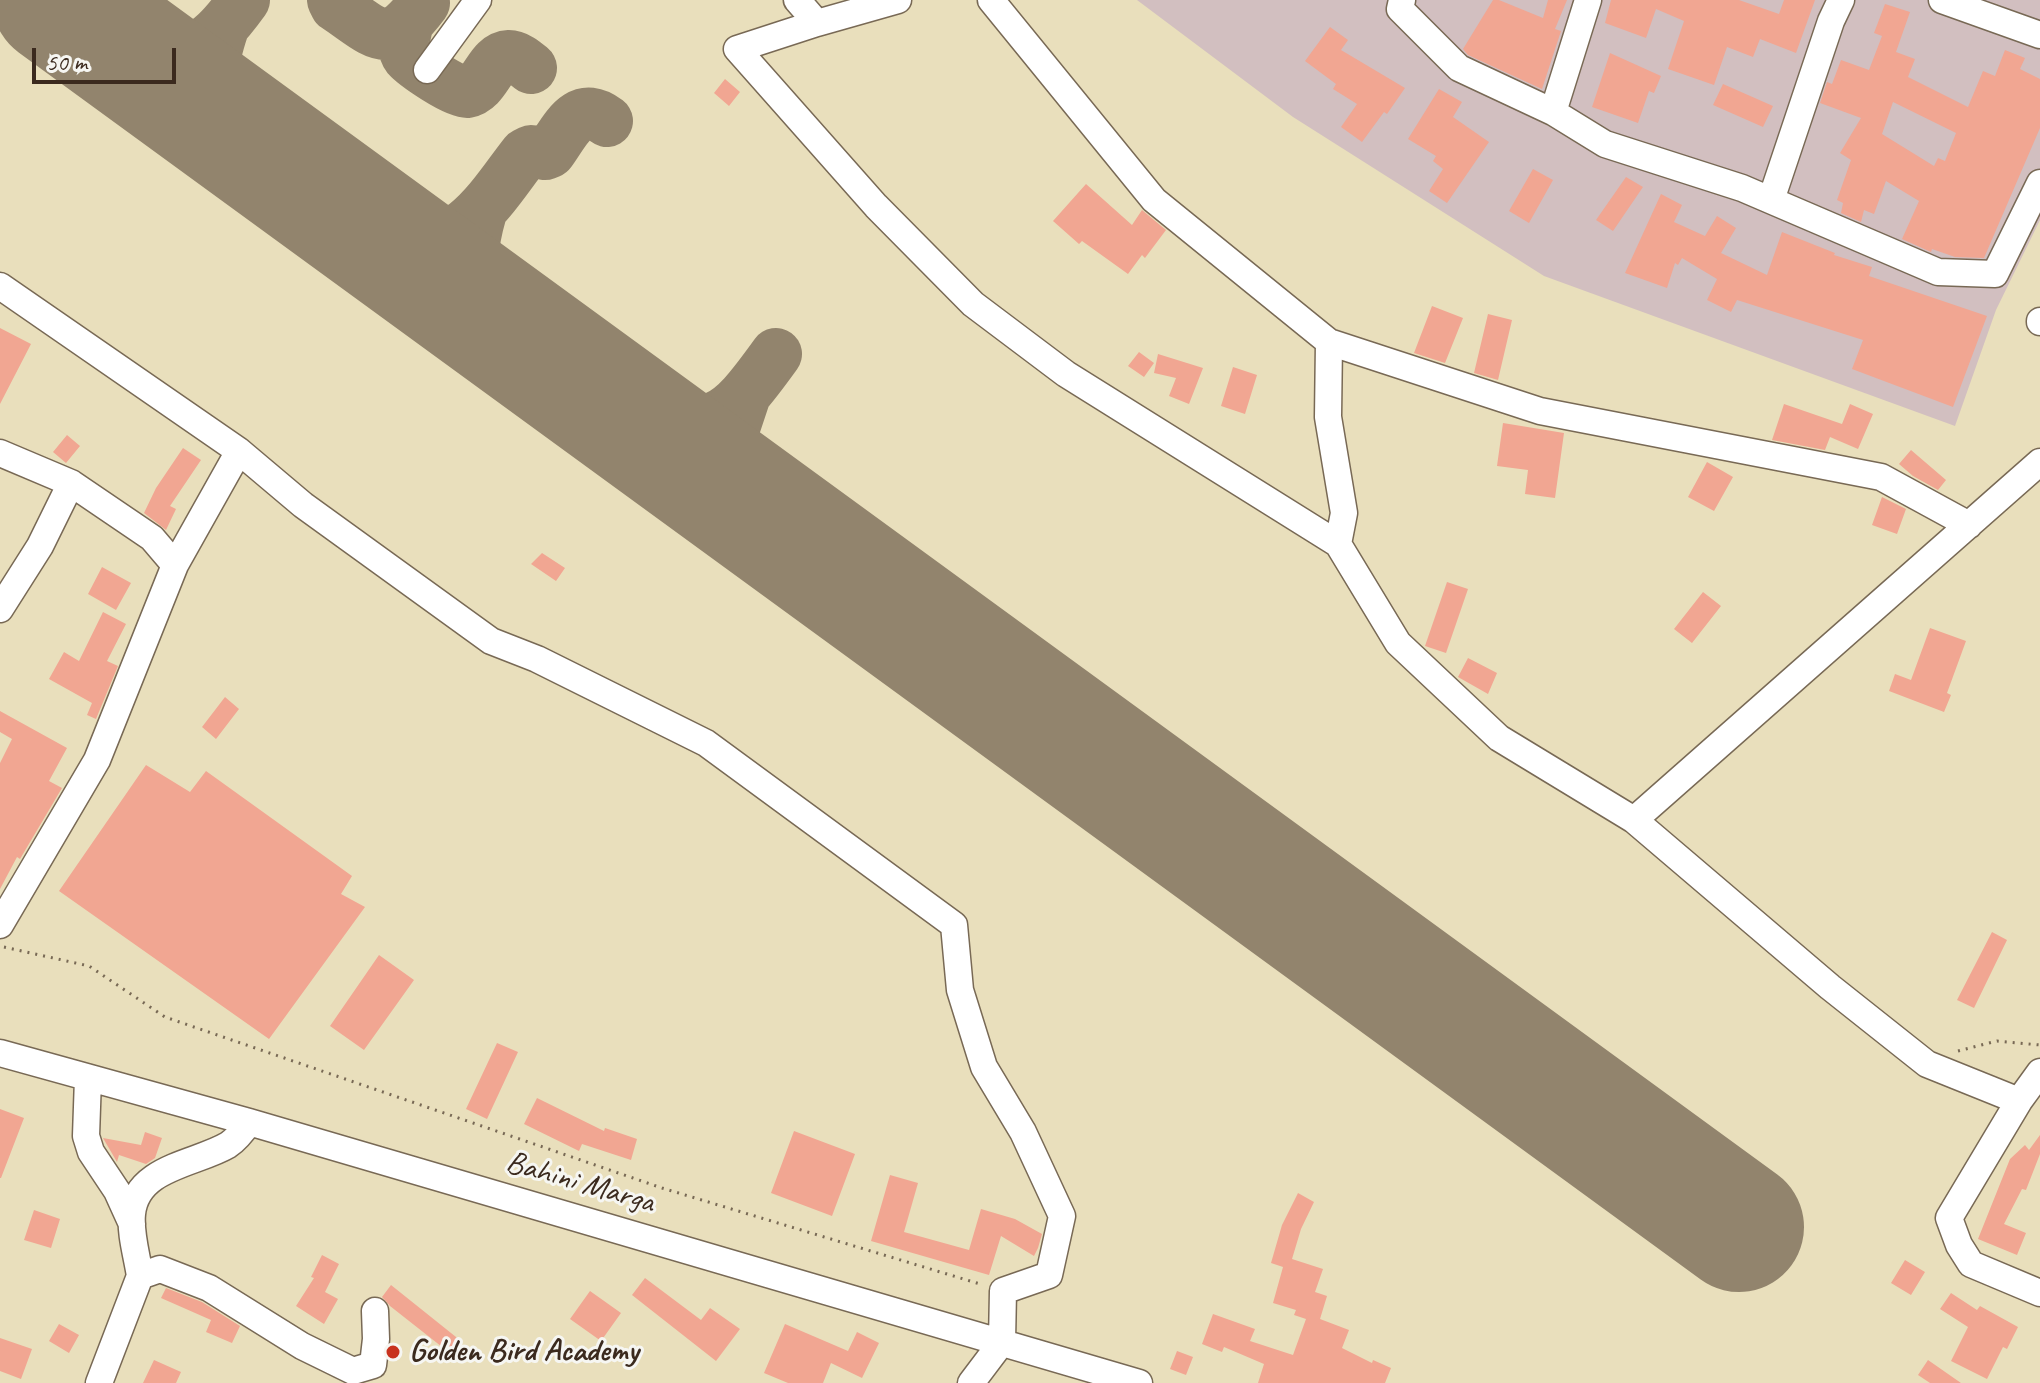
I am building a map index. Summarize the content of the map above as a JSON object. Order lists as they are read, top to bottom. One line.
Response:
{"streets":{"street":["Bahini Marga"]},"places":["Golden Bird Academy"],"scale_bar":"50 m"}
